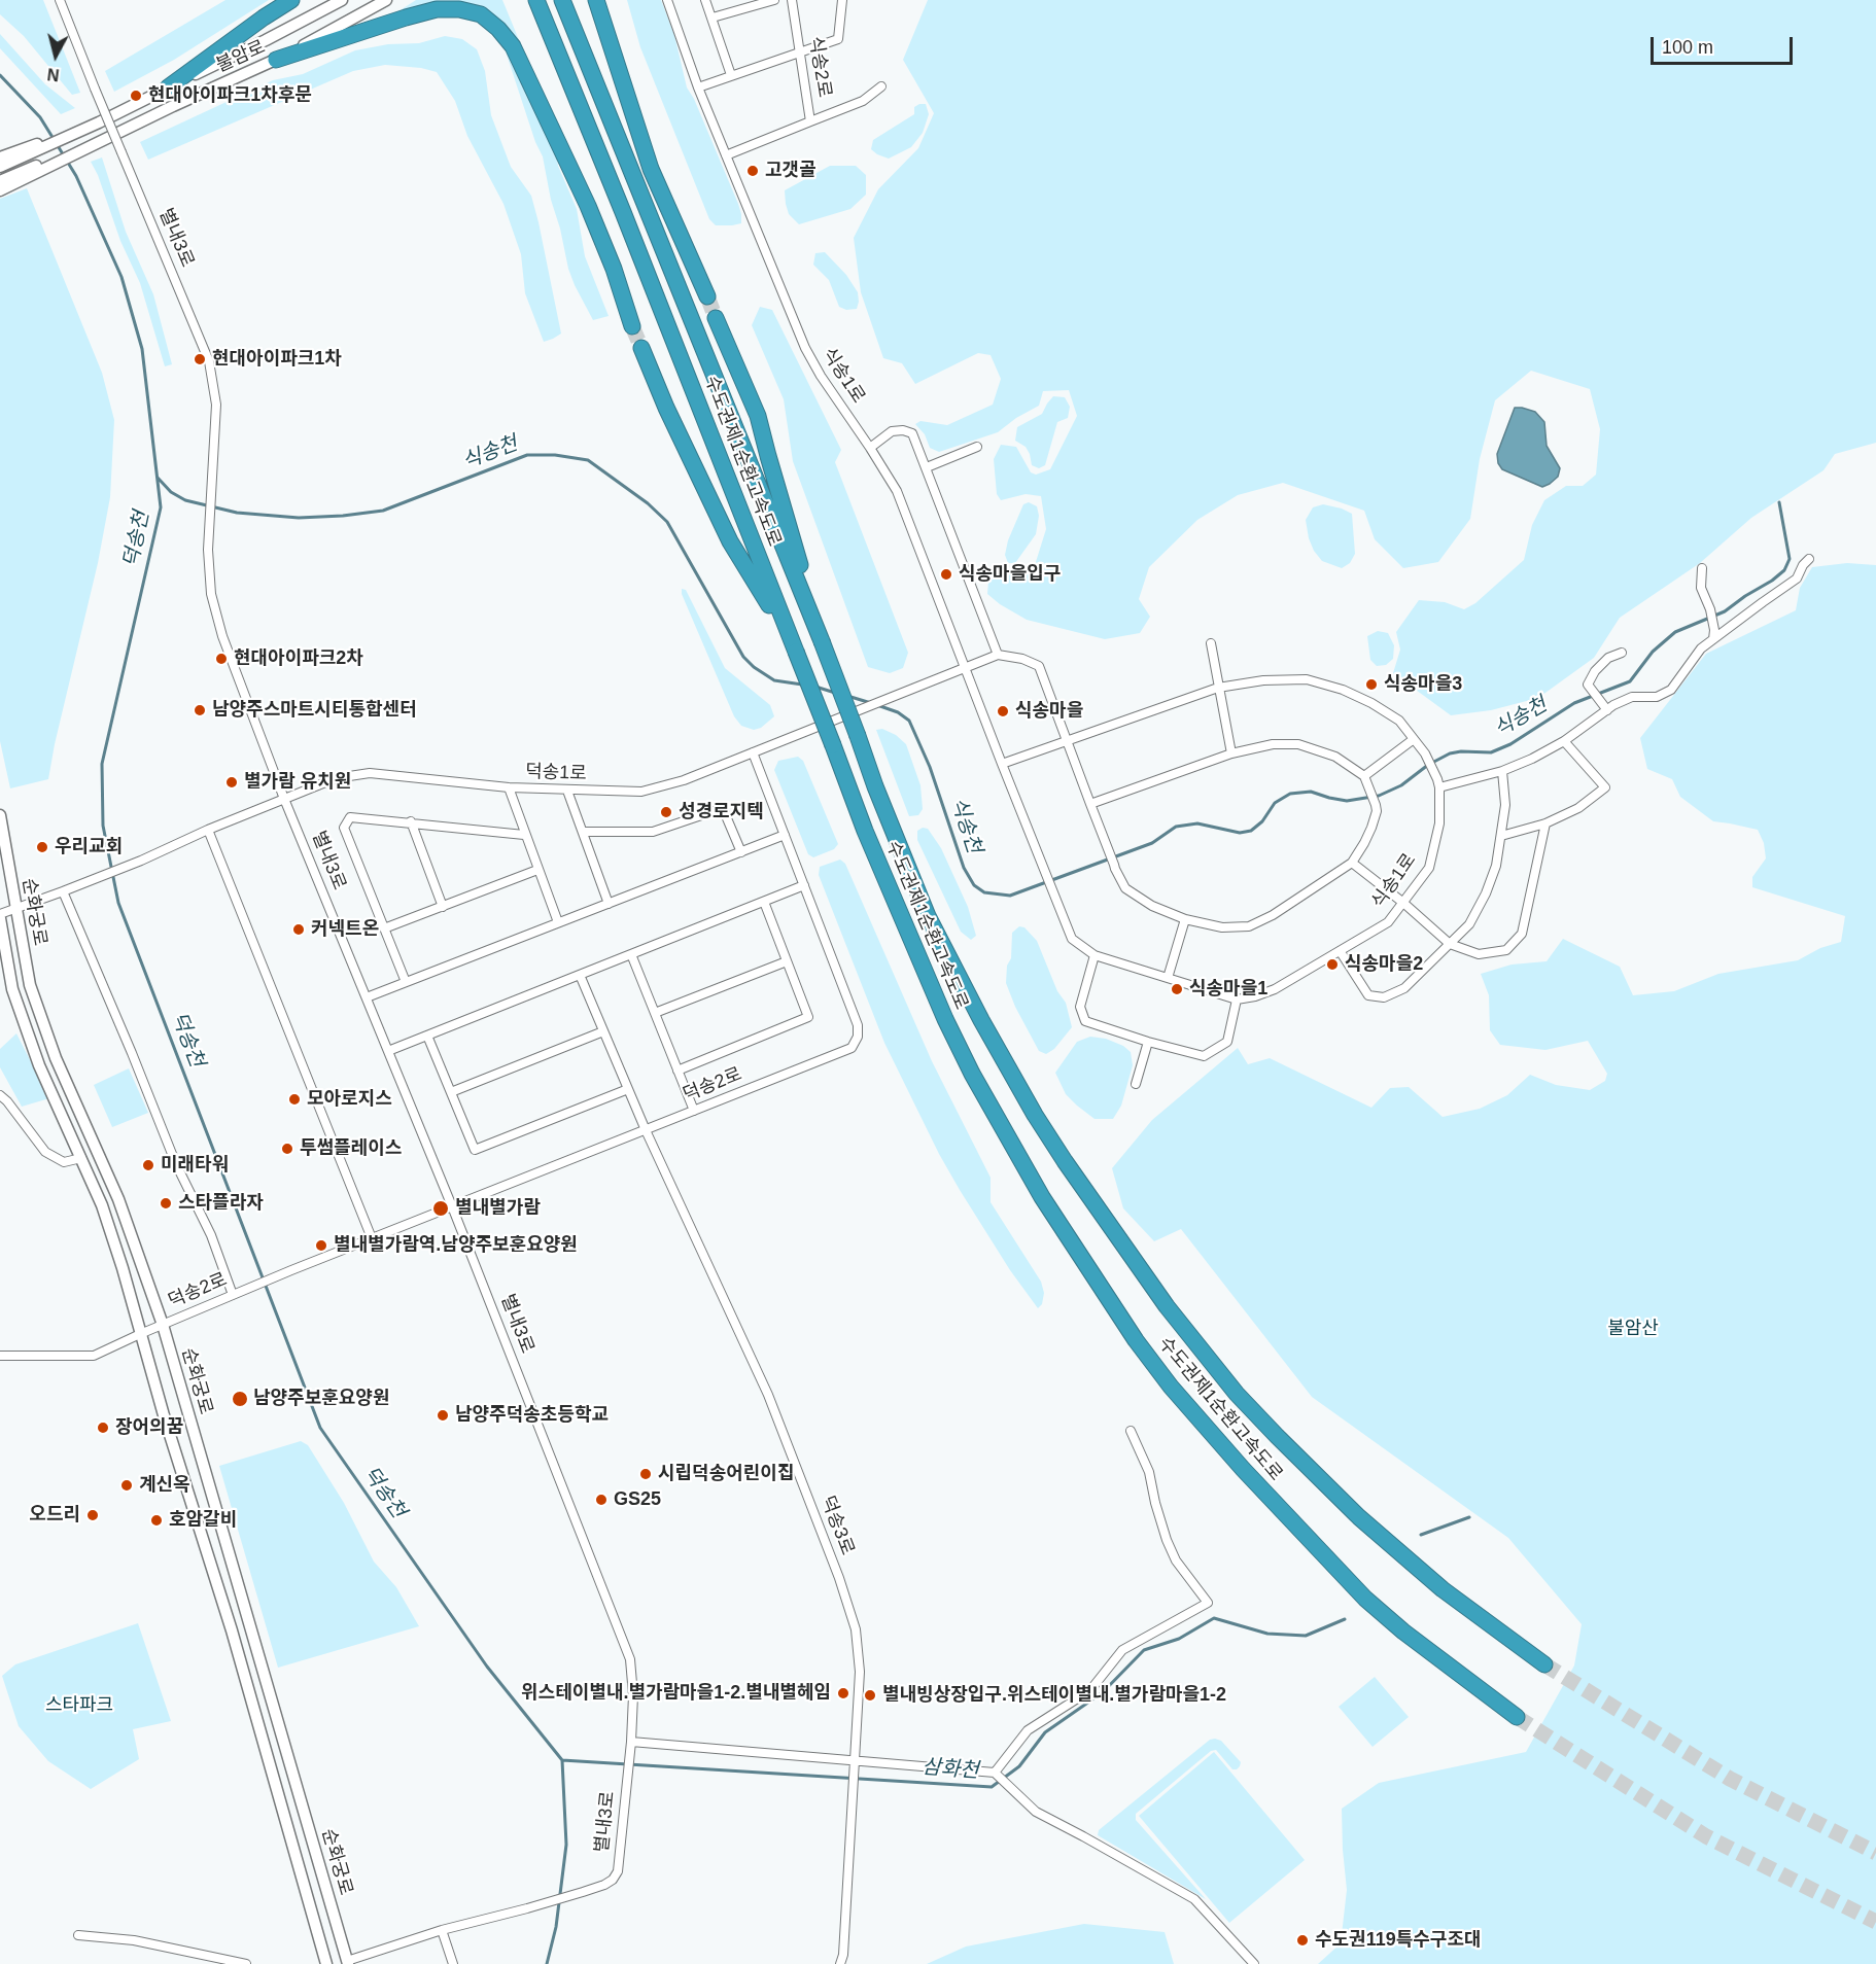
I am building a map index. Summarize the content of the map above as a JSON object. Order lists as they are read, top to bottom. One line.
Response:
{"streets":{"highway":["수도권제1순환고속도로"],"street":["불암로","식송2로","별내3로","식송1로","덕송1로","순화궁로","덕송2로","덕송3로"]},"crossings":[["식송2로","식송1로"],["별내3로","덕송1로"],["별내3로","순화궁로"],["별내3로","덕송2로"],["식송1로","덕송1로"],["덕송1로","덕송2로"],["순화궁로","덕송2로"],["덕송2로","덕송3로"]],"water":["식송천","덕송천","삼화천"],"parks":["불암산","스타파크"],"places":["현대아이파크1차후문","고갯골","현대아이파크1차","식송마을입구","현대아이파크2차","식송마을3","남양주스마트시티통합센터","식송마을","별가람 유치원","성경로지텍","우리교회","커넥트온","식송마을2","식송마을1","모아로지스","투썸플레이스","미래타워","스타플라자","별내별가람","별내별가람역.남양주보훈요양원","남양주보훈요양원","남양주덕송초등학교","장어의꿈","시립덕송어린이집","계신옥","GS25","오드리","호암갈비","위스테이별내.별가람마을1-2.별내별헤임","별내빙상장입구.위스테이별내.별가람마을1-2","수도권119특수구조대"],"scale_bar":"100 m","north":"bottom"}
